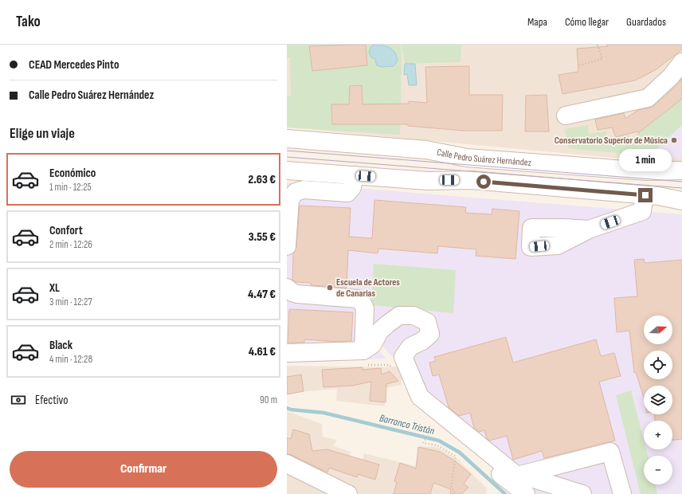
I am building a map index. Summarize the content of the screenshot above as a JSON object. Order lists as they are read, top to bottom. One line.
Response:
{"streets":{"street":["Calle Pedro Suárez Hernández"]},"water":["Barranco Tristán"],"places":["Conservatorio Superior de Música","Escuela de Actores de Canarias"],"north":"right","page":{"header":"Tako","nav":["Mapa","Cómo llegar","Guardados"],"banner":["CEAD Mercedes Pinto","Calle Pedro Suárez Hernández"],"heading":"Elige un viaje","bubble":"1 min","list":[{"name":"Económico","note":"1 min · 12:25","value":"2.63 €"},{"name":"Confort","note":"2 min · 12:26","value":"3.55 €"},{"name":"XL","note":"3 min · 12:27","value":"4.47 €"},{"name":"Black","note":"4 min · 12:28","value":"4.61 €"}],"map_buttons":["+","−"],"pay":["Efectivo","90 m"],"buttons":"Confirmar"}}
